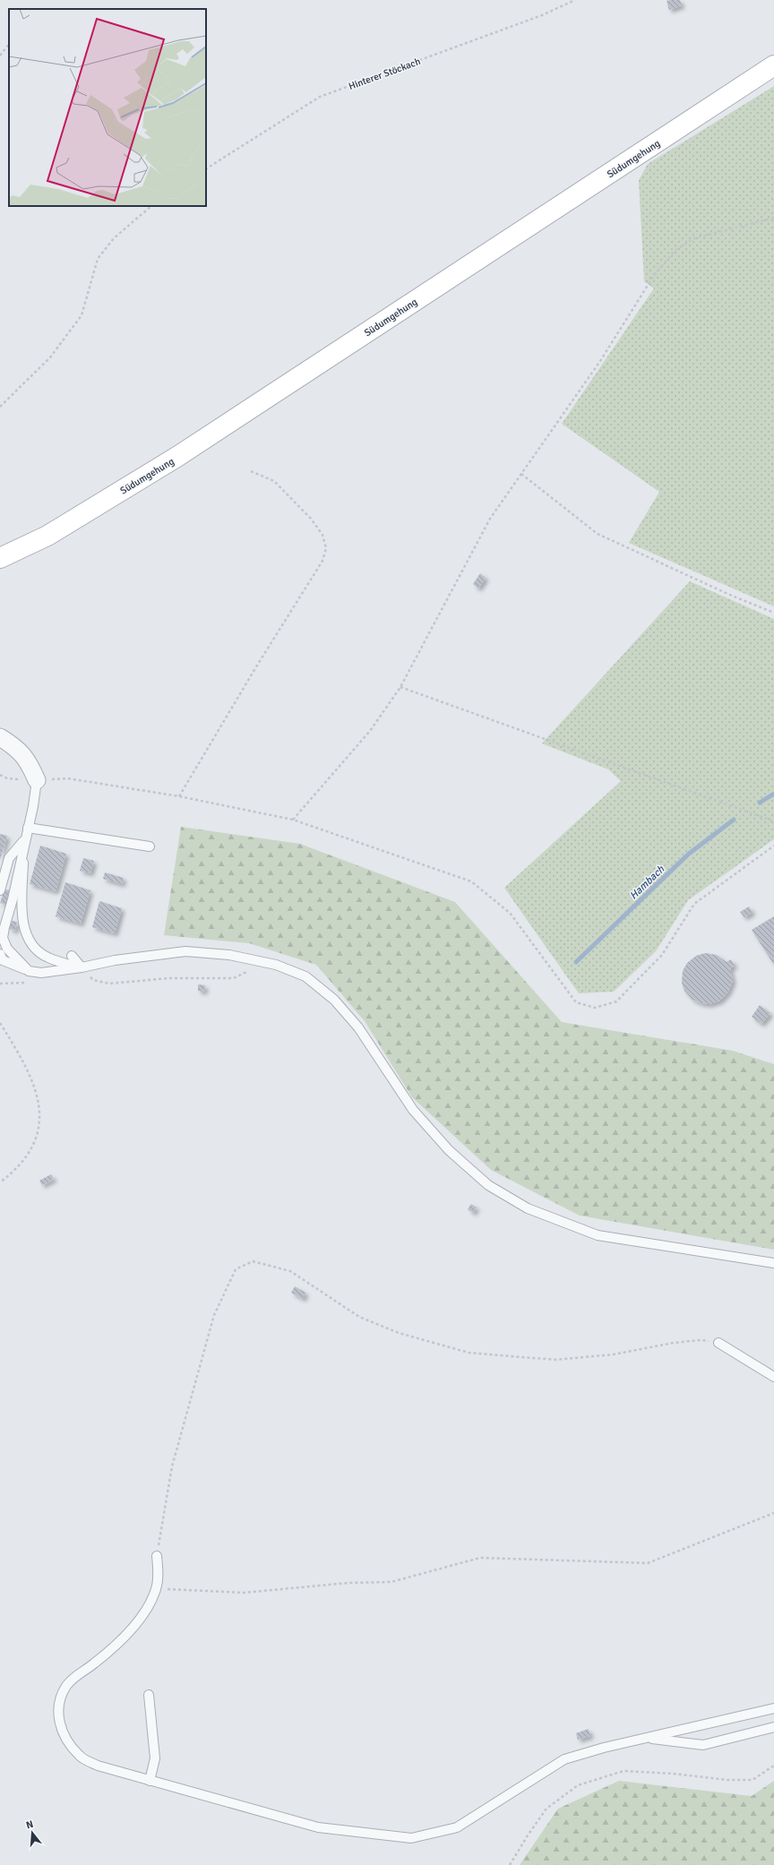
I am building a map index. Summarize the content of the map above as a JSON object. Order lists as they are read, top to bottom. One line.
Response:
{"streets":{"main road":["Südumgehung"],"path":["Hinterer Stöckach"]},"water":["Hambach"],"north":"top"}
